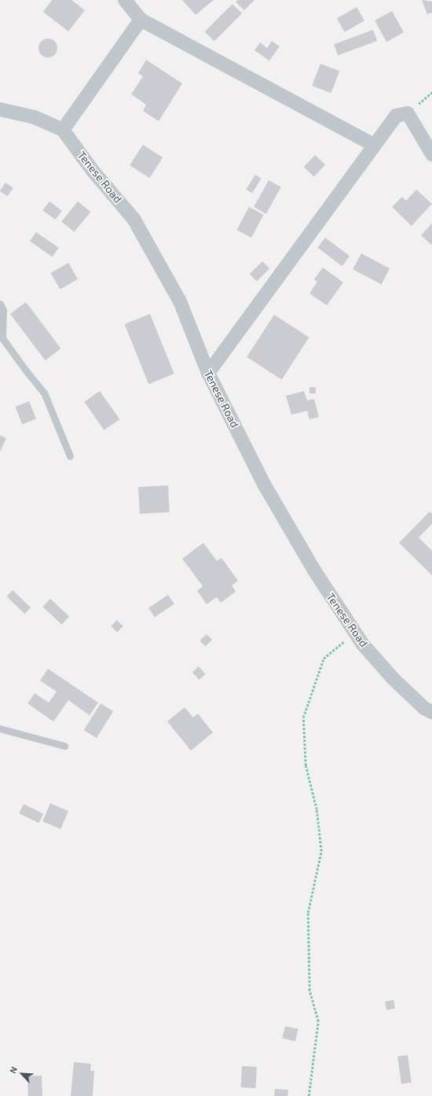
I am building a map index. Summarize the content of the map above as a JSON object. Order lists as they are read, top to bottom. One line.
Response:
{"streets":{"street":["Tenese Road"]},"north":"top left"}
